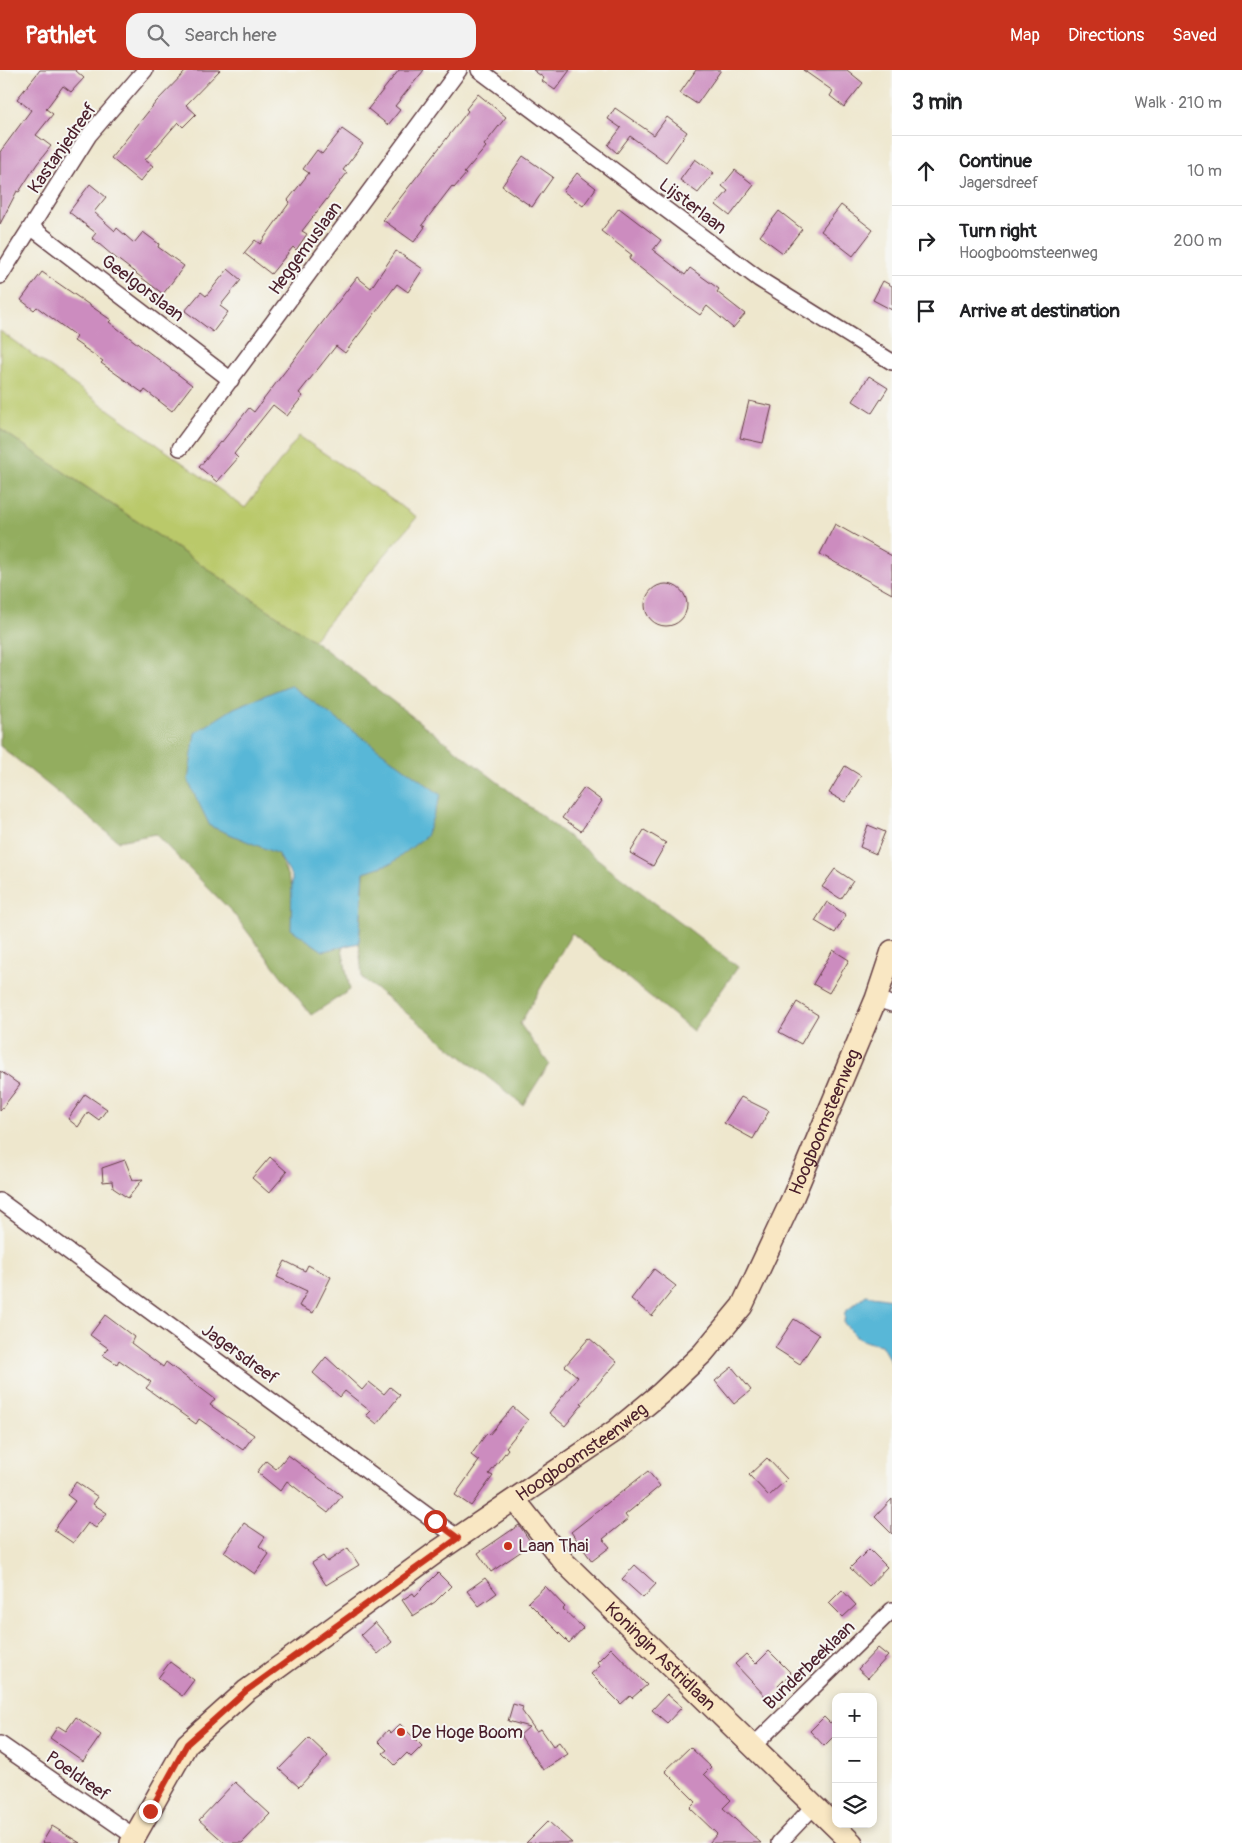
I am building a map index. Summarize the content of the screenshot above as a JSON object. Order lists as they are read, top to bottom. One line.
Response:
{"streets":{"street":["Kastanjedreef","Lijsterlaan","Heggemuslaan","Geelgorslaan","Hoogboomsteenweg","Jagersdreef","Koningin Astridlaan","Bunderbeeklaan","Poeldreef"]},"crossings":[["Kastanjedreef","Geelgorslaan"],["Heggemuslaan","Geelgorslaan"],["Hoogboomsteenweg","Jagersdreef"],["Hoogboomsteenweg","Koningin Astridlaan"],["Hoogboomsteenweg","Poeldreef"],["Koningin Astridlaan","Bunderbeeklaan"]],"places":["Laan Thai","De Hoge Boom"],"page":{"header":"Pathlet","search":"Search here","nav":["Map","Directions","Saved"],"heading":["3 min","Walk · 210 m"],"list":[["Continue","Jagersdreef","10 m"],["Turn right","Hoogboomsteenweg","200 m"],"Arrive at destination"],"map_buttons":["+","−"]}}
